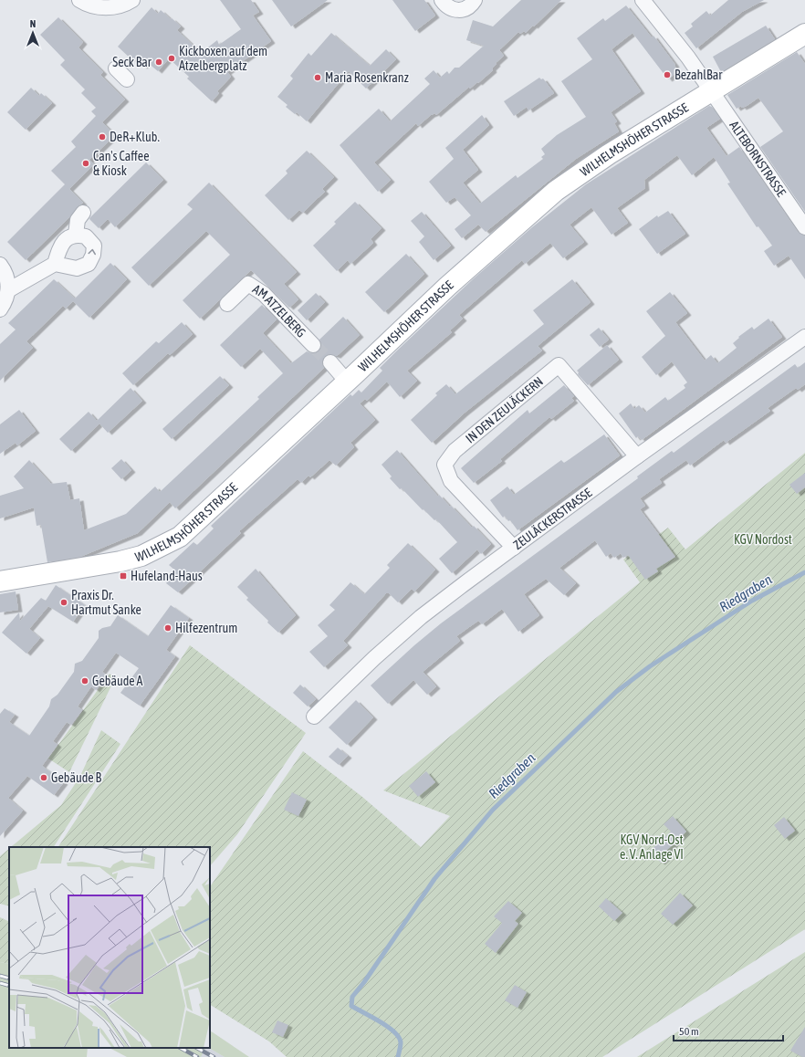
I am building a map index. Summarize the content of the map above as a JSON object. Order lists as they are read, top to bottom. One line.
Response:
{"streets":{"main road":["WILHELMSHÖHER STRASSE"],"street":["ALTEBORNSTRASSE","AM ATZELBERG","IN DEN ZEULÄCKERN","ZEULÄCKERSTRASSE"]},"crossings":[["WILHELMSHÖHER STRASSE","ALTEBORNSTRASSE"],["IN DEN ZEULÄCKERN","ZEULÄCKERSTRASSE"]],"water":["Riedgraben"],"parks":["KGV Nordost","KGV Nord-Ost e. V. Anlage VI"],"places":{"other":["Kickboxen auf dem Atzelbergplatz","Seck Bar","BezahlBar","Maria Rosenkranz","DeR+Klub.","Can's Caffee & Kiosk","Praxis Dr. Hartmut Sanke","Hilfezentrum","Gebäude A","Gebäude B"],"transit":["Hufeland-Haus"]},"scale_bar":"50 m","north":"top"}
